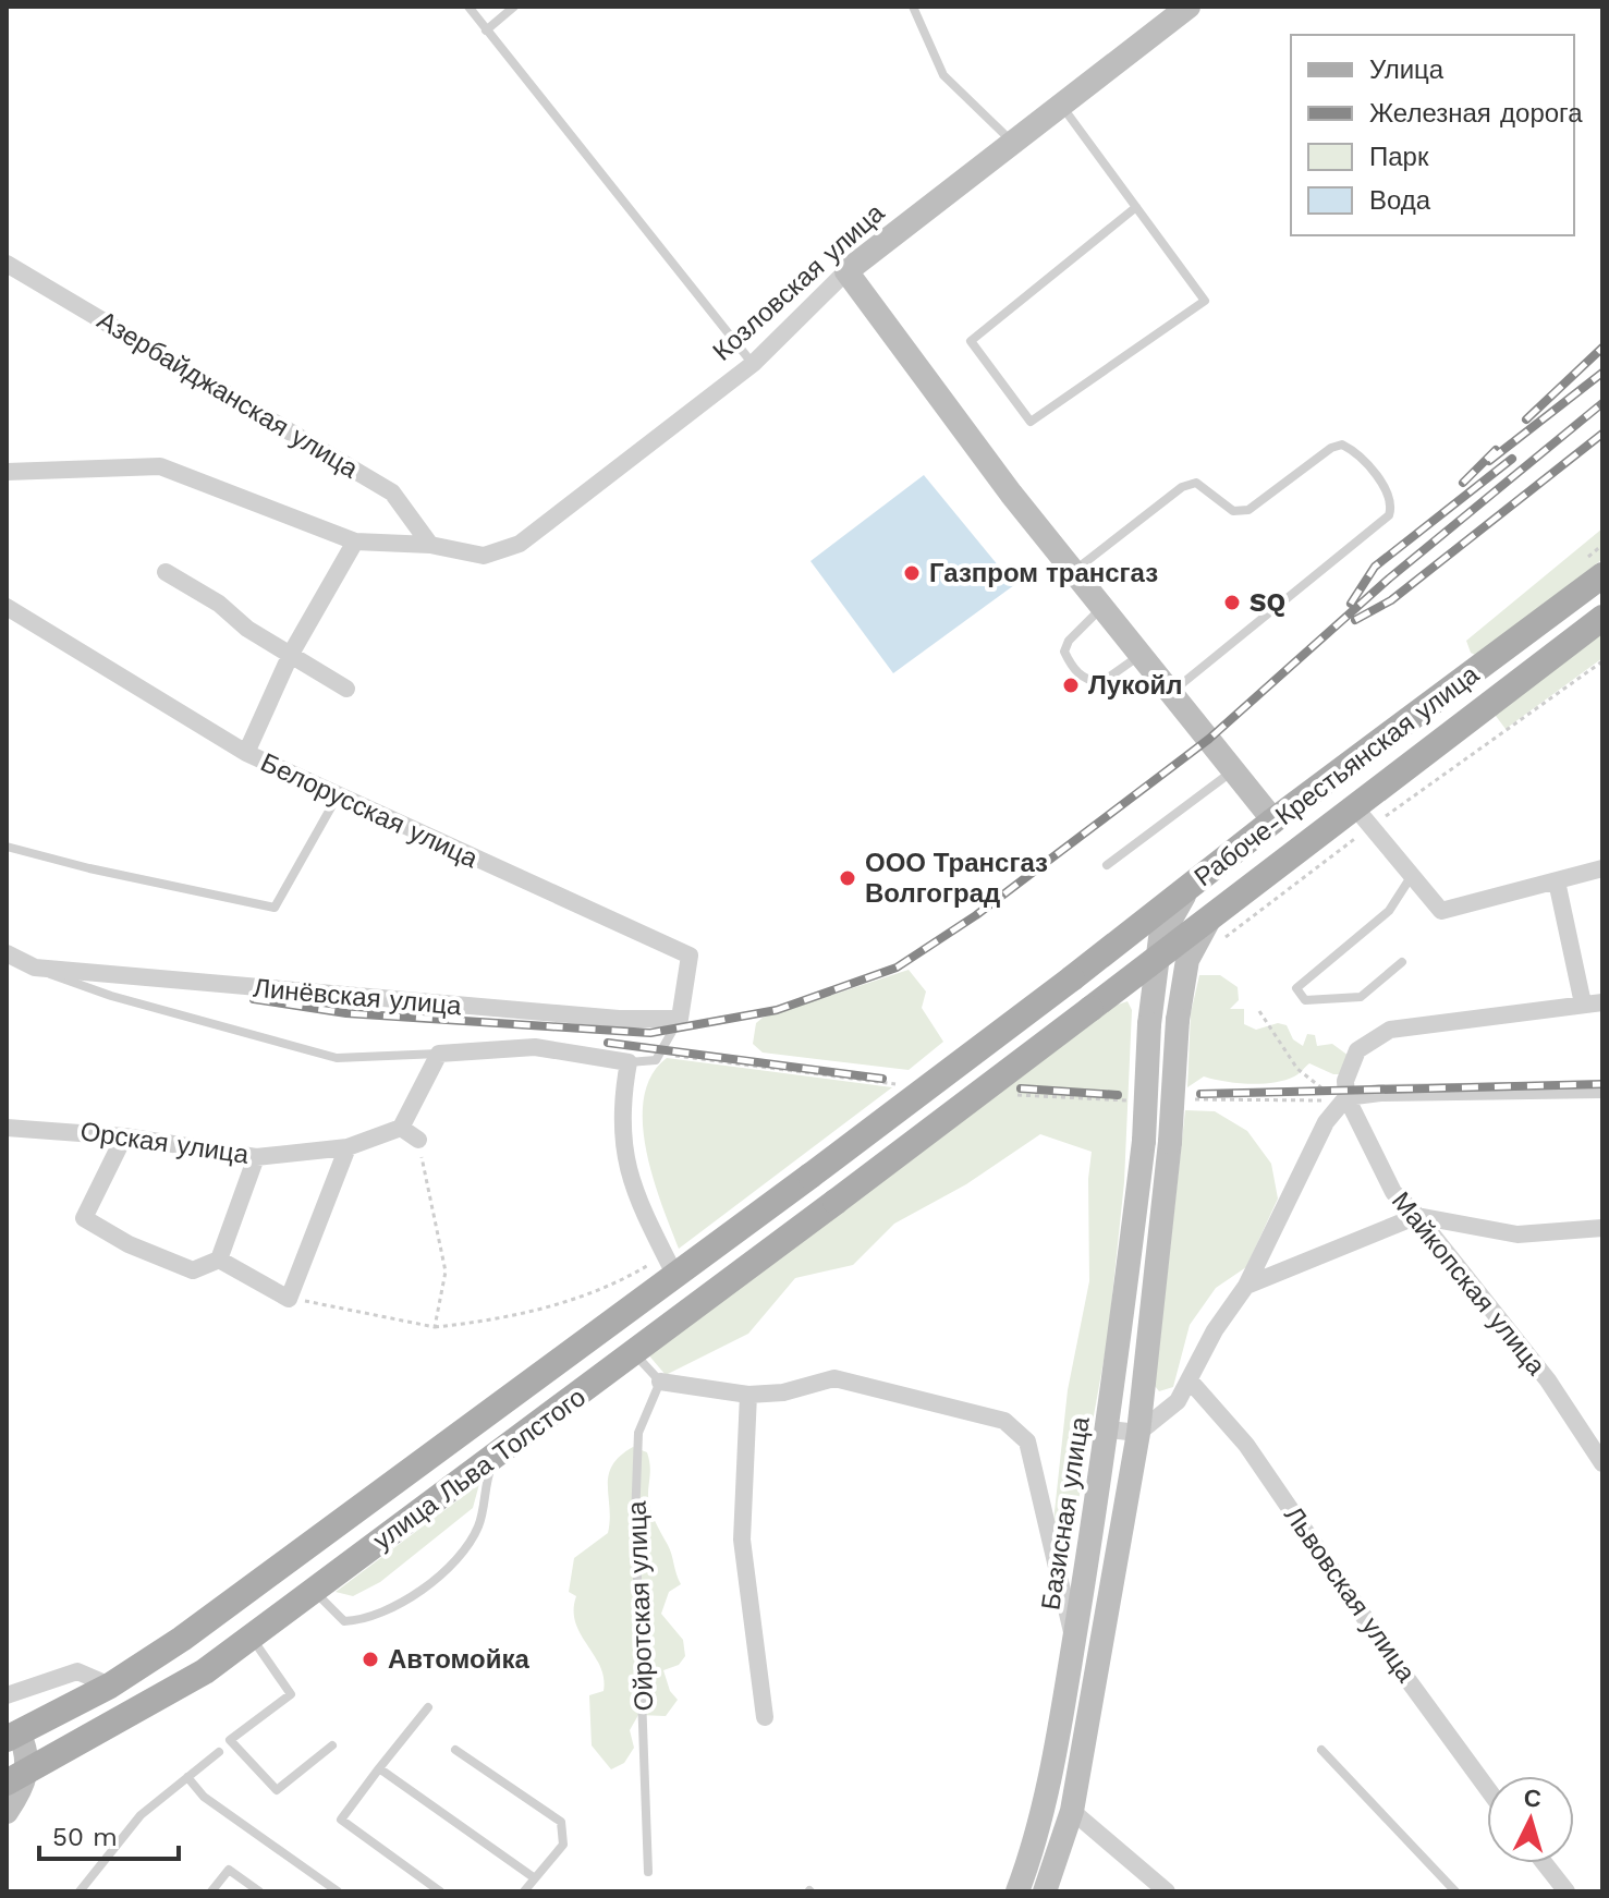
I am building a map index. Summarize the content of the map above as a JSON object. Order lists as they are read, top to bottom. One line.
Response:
{"streets":{"main road":["Рабоче-Крестьянская улица","улица Льва Толстого"],"street":["Козловская улица","Азербайджанская улица","Белорусская улица","Линёвская улица","Орская улица","Майкопская улица","Базисная улица","Львовская улица"],"lane":["Ойротская улица"]},"crossings":[["Козловская улица","Азербайджанская улица"],["Рабоче-Крестьянская улица","улица Льва Толстого"],["Рабоче-Крестьянская улица","Базисная улица"],["Белорусская улица","Линёвская улица"]],"places":["Газпром трансгаз","SQ","Лукойл","ООО Трансгаз Волгоград","Автомойка"],"legend":["Улица","Железная дорога","Парк","Вода"],"scale_bar":"50 m","north":"top"}
